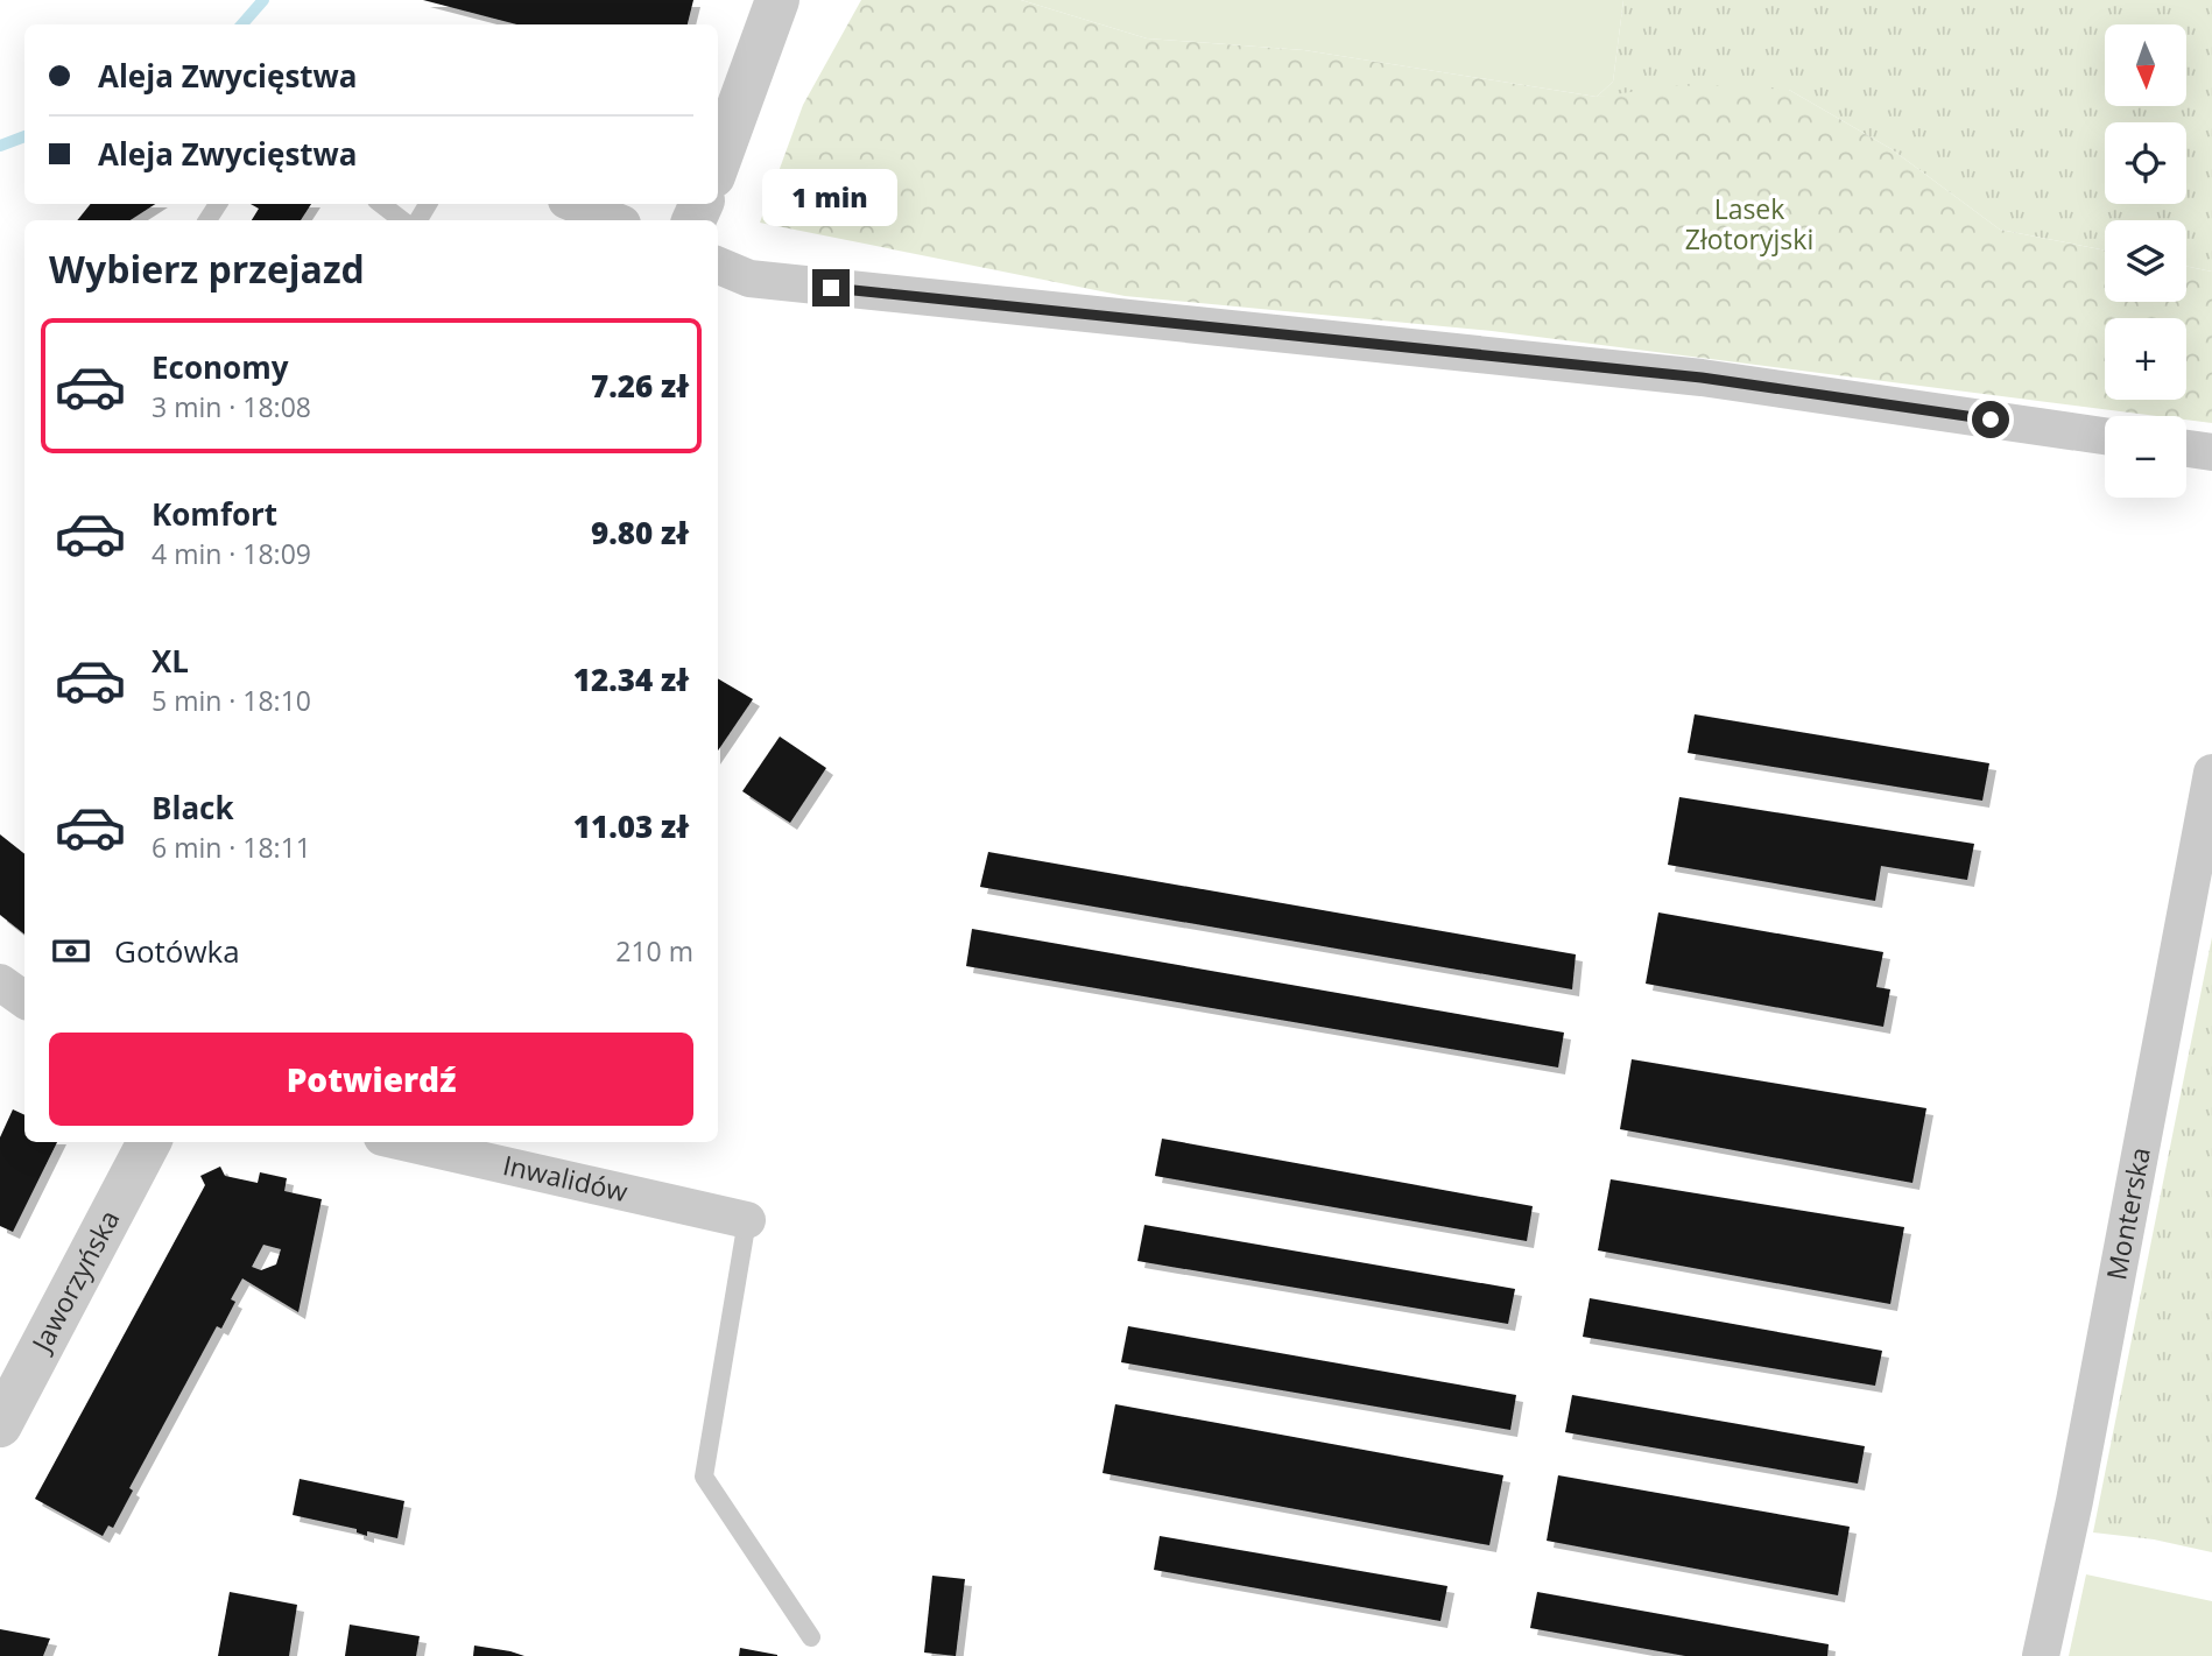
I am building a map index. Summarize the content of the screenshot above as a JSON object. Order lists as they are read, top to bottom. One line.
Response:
{"streets":{"street":["Inwalidów","Monterska","Jaworzyńska"]},"parks":["Lasek Złotoryjski"],"north":"bottom","page":{"map_buttons":["+","−"],"banner":["Aleja Zwycięstwa","Aleja Zwycięstwa"],"bubble":"1 min","heading":"Wybierz przejazd","list":[{"name":"Economy","note":"3 min · 18:08","value":"7.26 zł"},{"name":"Komfort","note":"4 min · 18:09","value":"9.80 zł"},{"name":"XL","note":"5 min · 18:10","value":"12.34 zł"},{"name":"Black","note":"6 min · 18:11","value":"11.03 zł"}],"pay":["Gotówka","210 m"],"buttons":"Potwierdź"}}
